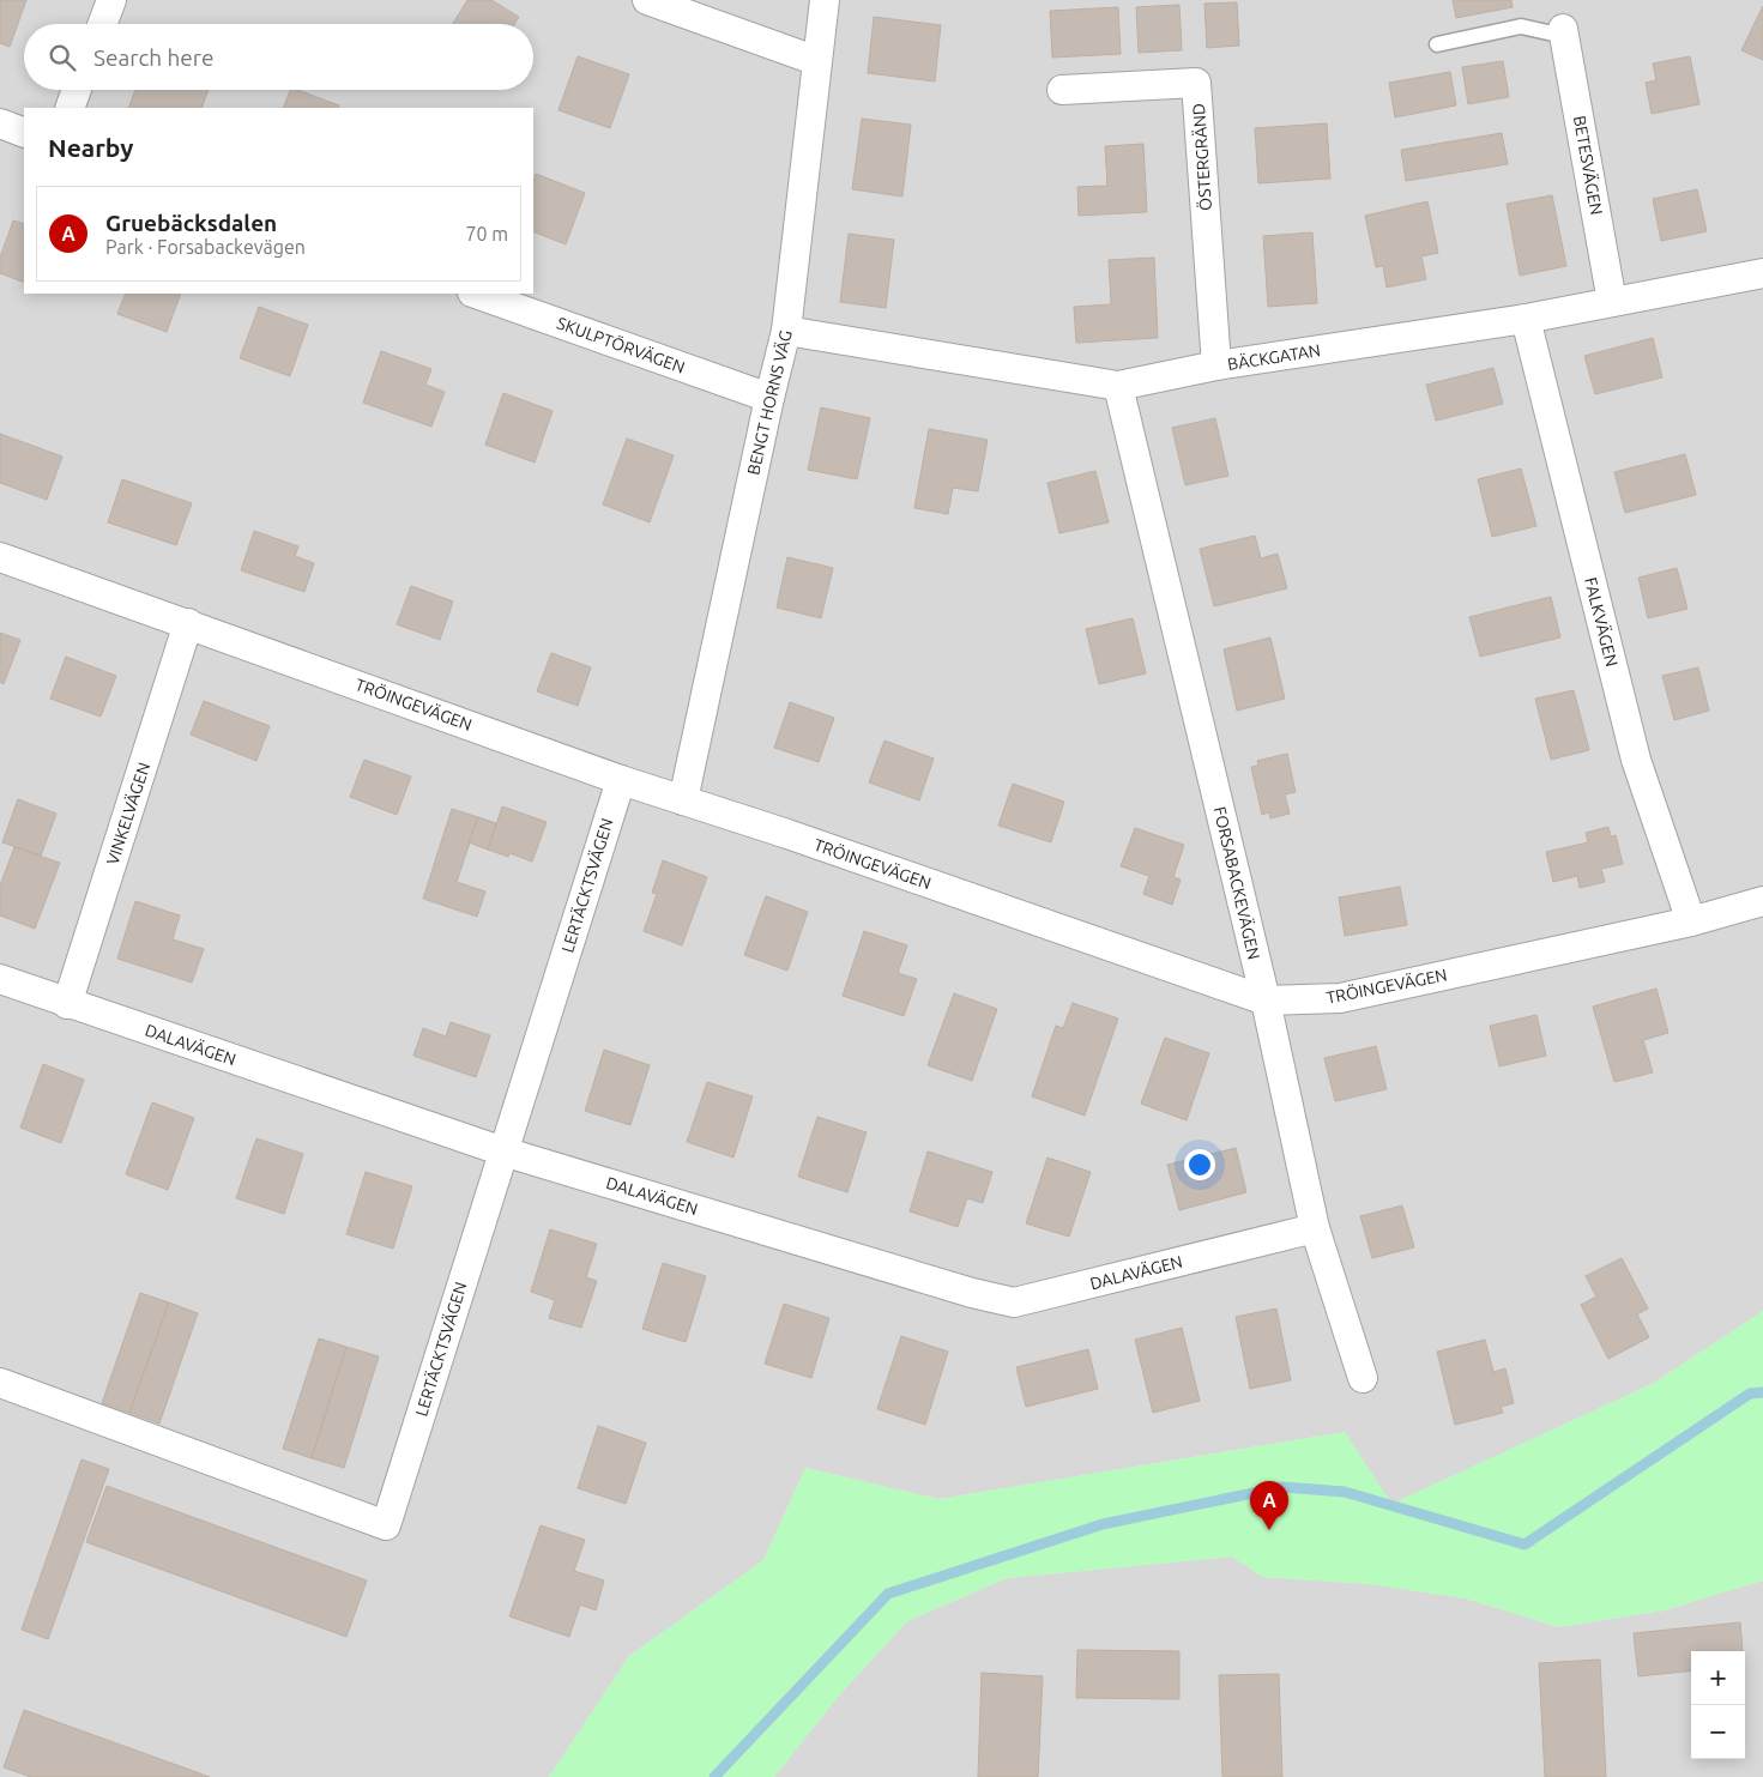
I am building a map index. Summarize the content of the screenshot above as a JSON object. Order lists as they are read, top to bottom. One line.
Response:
{"streets":{"street":["ÖSTERGRÄND","BETESVÄGEN","SKULPTÖRVÄGEN","BÄCKGATAN","BENGT HORNS VÄG","FALKVÄGEN","TRÖINGEVÄGEN","VINKELVÄGEN","FORSABACKEVÄGEN","LERTÄCKTSVÄGEN","DALAVÄGEN"]},"crossings":[["ÖSTERGRÄND","BÄCKGATAN"],["BETESVÄGEN","BÄCKGATAN"],["SKULPTÖRVÄGEN","BENGT HORNS VÄG"],["BÄCKGATAN","BENGT HORNS VÄG"],["BÄCKGATAN","FALKVÄGEN"],["BÄCKGATAN","FORSABACKEVÄGEN"],["BENGT HORNS VÄG","TRÖINGEVÄGEN"],["FALKVÄGEN","TRÖINGEVÄGEN"],["TRÖINGEVÄGEN","VINKELVÄGEN"],["TRÖINGEVÄGEN","FORSABACKEVÄGEN"],["TRÖINGEVÄGEN","LERTÄCKTSVÄGEN"],["VINKELVÄGEN","DALAVÄGEN"],["FORSABACKEVÄGEN","DALAVÄGEN"],["LERTÄCKTSVÄGEN","DALAVÄGEN"]],"page":{"search":"Search here","heading":"Nearby","list":[{"mark":"A","name":"Gruebäcksdalen","note":"Park · Forsabackevägen","value":"70 m"}],"pins":"A","map_buttons":["+","−"]}}
